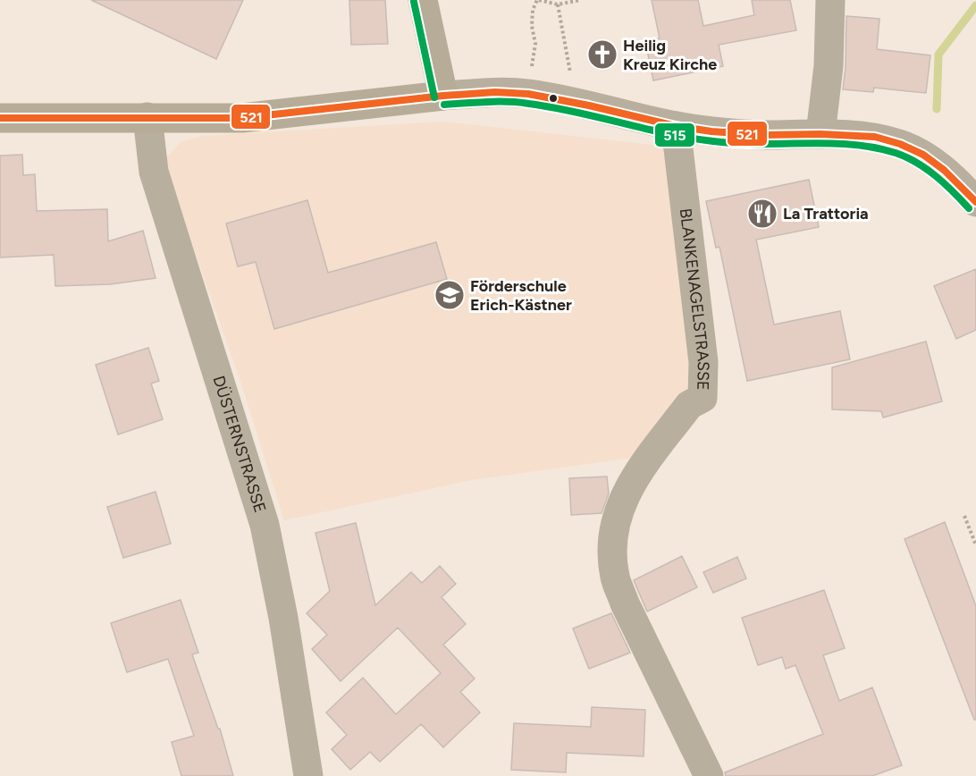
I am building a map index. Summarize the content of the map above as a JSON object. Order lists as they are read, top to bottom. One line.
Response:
{"streets":{"street":["BLANKENAGELSTRASSE","DÜSTERNSTRASSE"]},"places":{"church":["Heilig Kreuz Kirche"],"restaurant":["La Trattoria"],"school or university":["Förderschule Erich-Kästner"]},"lines":["transit line 515","transit line 521"]}
